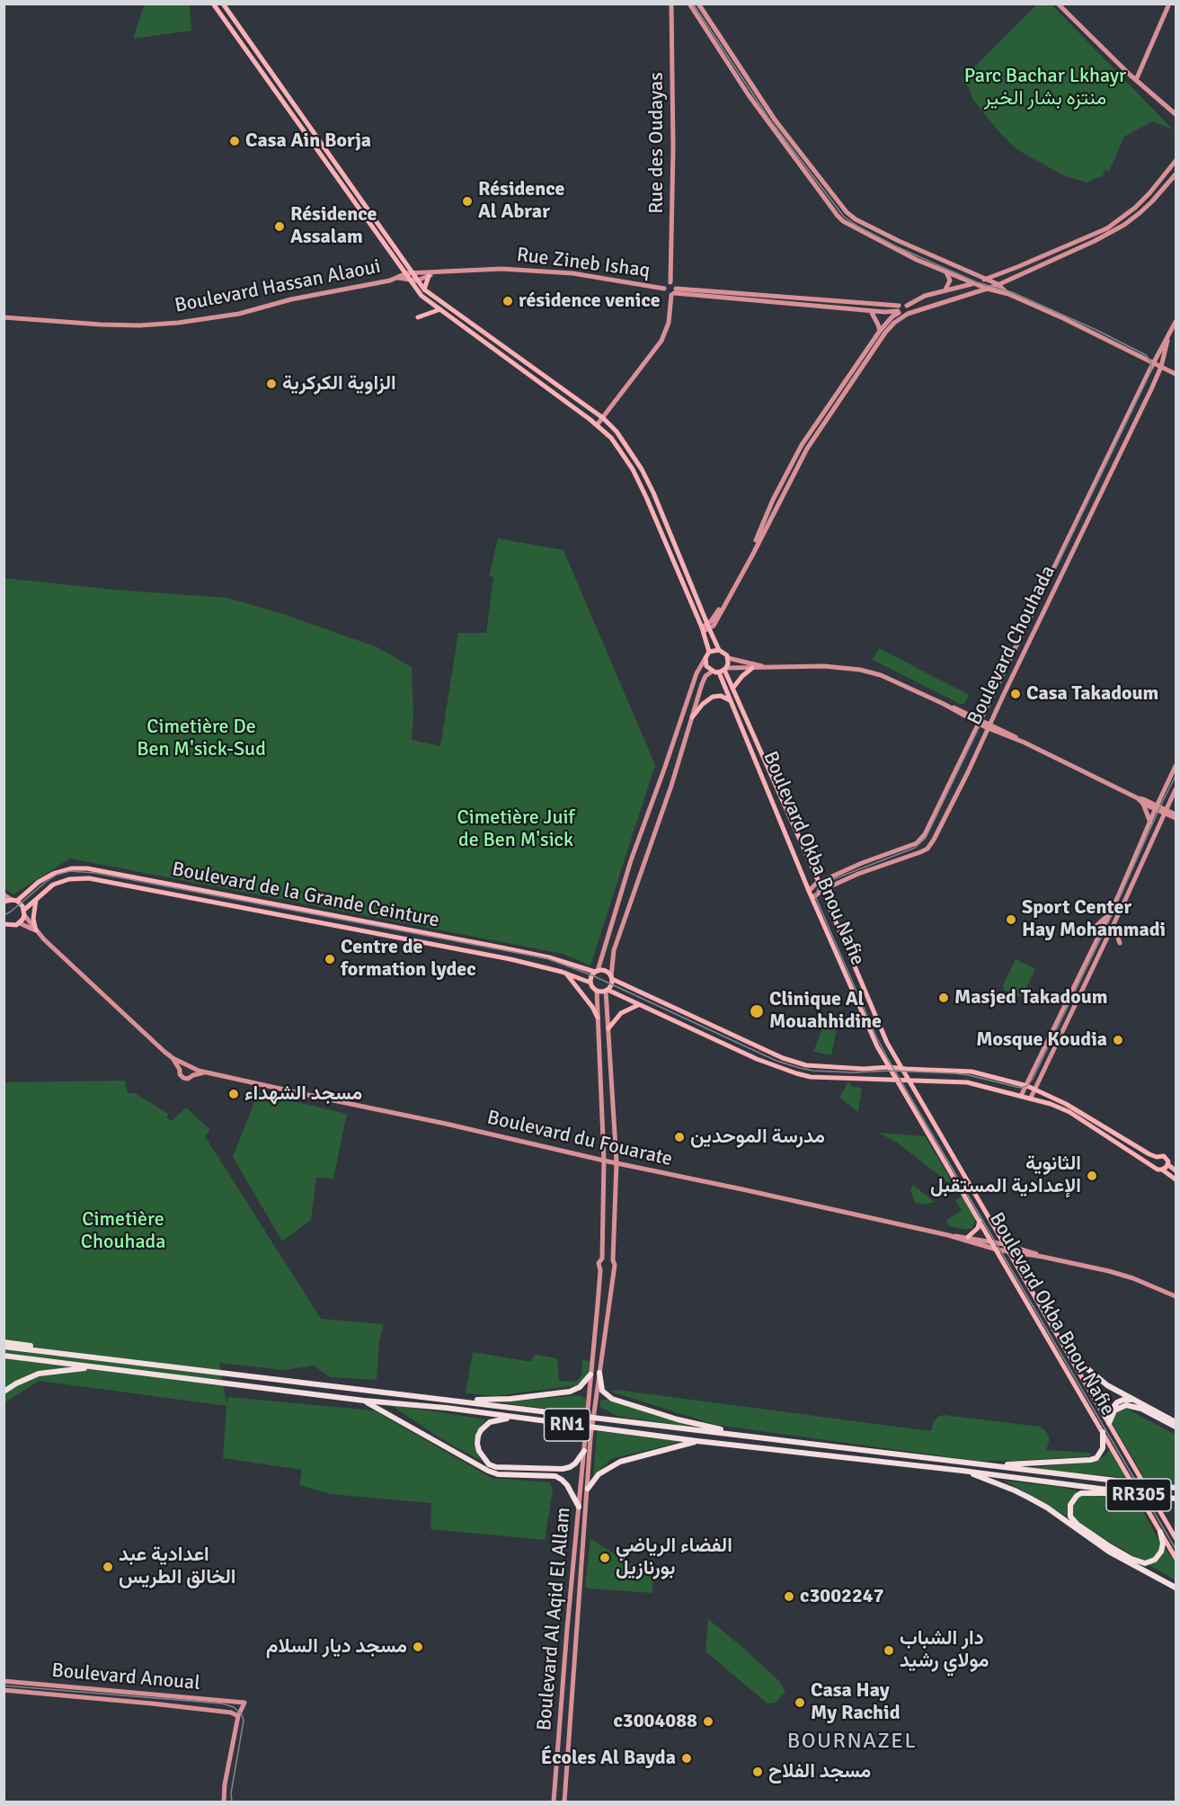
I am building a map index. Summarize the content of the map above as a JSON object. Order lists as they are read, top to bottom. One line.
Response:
{"streets":{"highway":["RN1"],"main road":["Boulevard Okba Bnou Nafie","Boulevard de la Grande Ceinture","RR305"],"street":["Rue des Oudayas","Rue Zineb Ishaq","Boulevard Hassan Alaoui","Boulevard Chouhada","Boulevard du Fouarate","Boulevard Al Aqid El Allam","Boulevard Anoual"]},"crossings":[["Rue des Oudayas","Rue Zineb Ishaq"],["Rue Zineb Ishaq","Boulevard Hassan Alaoui"],["Boulevard Chouhada","Boulevard Okba Bnou Nafie"],["Boulevard Okba Bnou Nafie","Boulevard du Fouarate"],["Boulevard de la Grande Ceinture","Boulevard du Fouarate"]],"districts":["BOURNAZEL"],"parks":["Parc Bachar Lkhayr منتزه بشار الخير","Cimetière De Ben M'sick-Sud","Cimetière Juif de Ben M'sick","Cimetière Chouhada"],"places":["Casa Ain Borja","Résidence Al Abrar","Résidence Assalam","résidence venice","الزاوية الكركرية","Casa Takadoum","Sport Center Hay Mohammadi","Centre de formation lydec","Masjed Takadoum","Clinique Al Mouahhidine","Mosque Koudia","مسجد الشهداء","مدرسة الموحدين","الثانوية الإعدادية المستقبل","الفضاء الرياضي بورنازيل","اعدادية عبد الخالق الطريس","c3002247","مسجد ديار السلام","دار الشباب مولاي رشيد","Casa Hay My Rachid","c3004088","Écoles Al Bayda","مسجد الفلاح"]}
